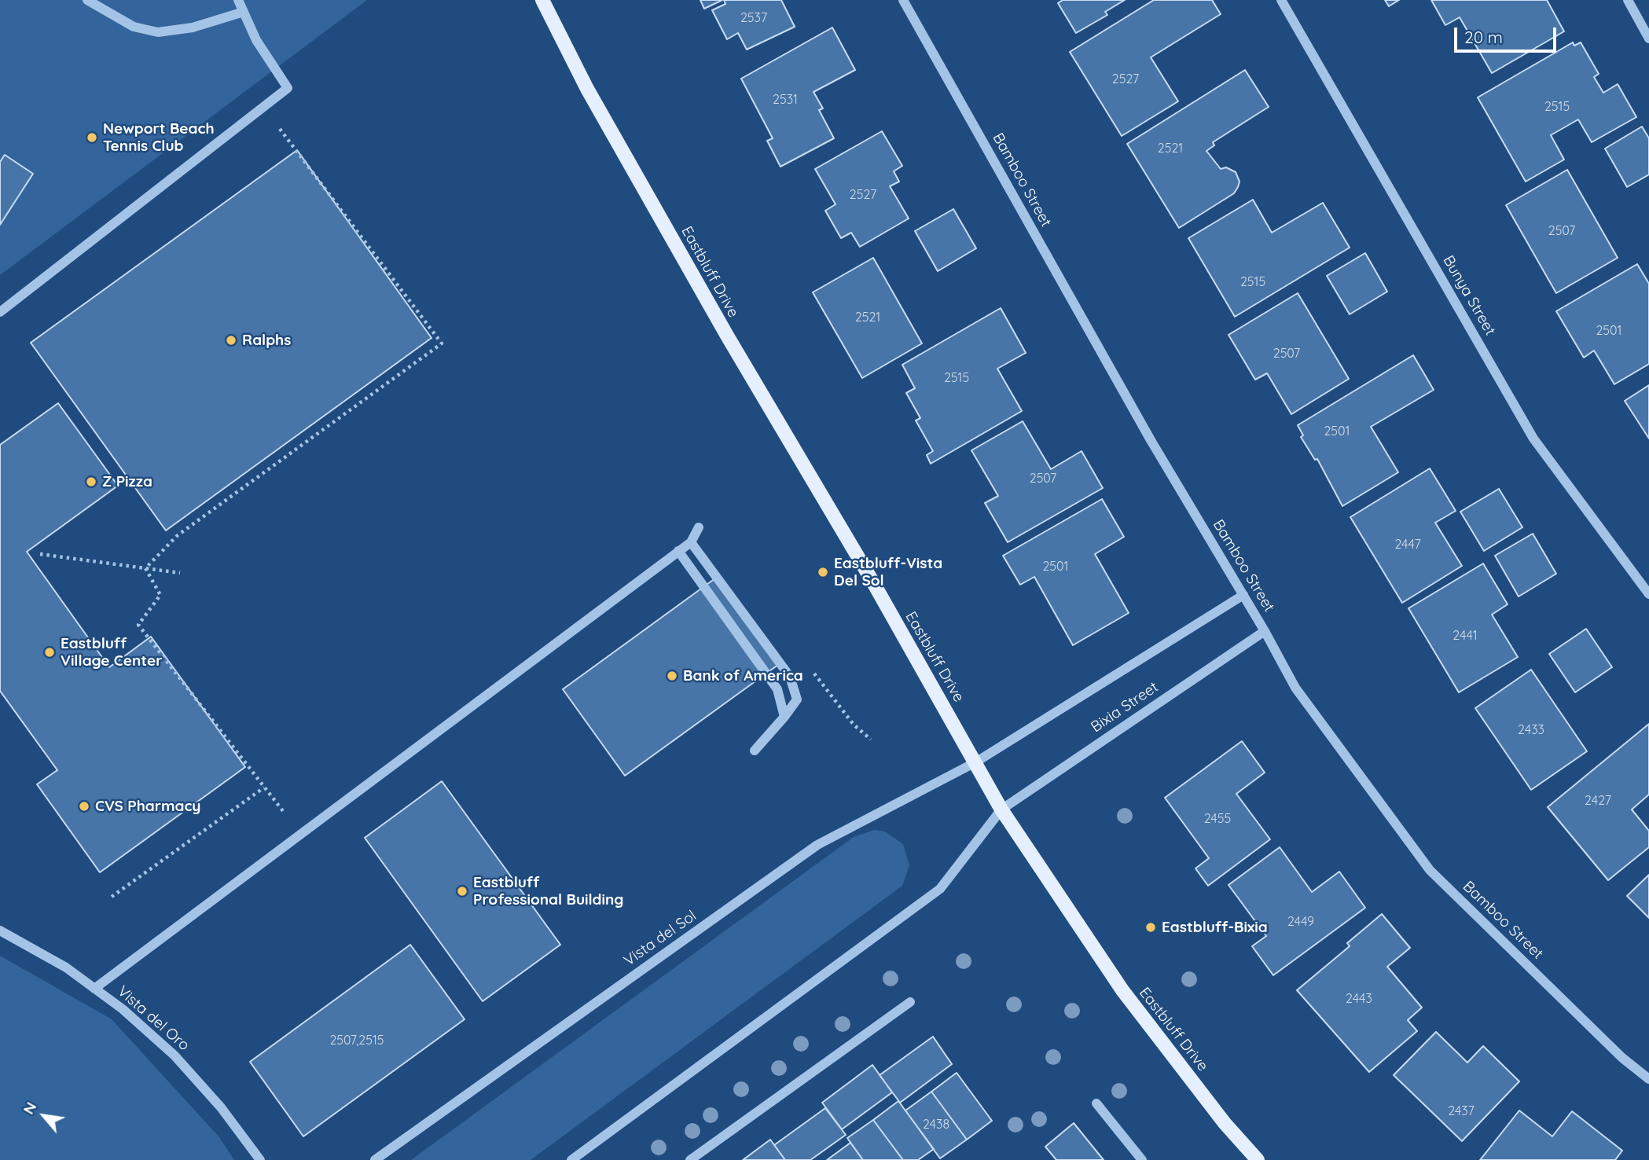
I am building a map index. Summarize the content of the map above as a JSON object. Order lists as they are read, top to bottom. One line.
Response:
{"streets":{"main road":["Eastbluff Drive"],"street":["Bamboo Street","Bunya Street","Bixia Street","Vista del Sol","Vista del Oro"]},"crossings":[["Bamboo Street","Bixia Street"],["Eastbluff Drive","Bixia Street"],["Eastbluff Drive","Vista del Sol"],["Bixia Street","Vista del Sol"]],"places":["Newport Beach Tennis Club","Ralphs","Z Pizza","Eastbluff-Vista Del Sol","Eastbluff Village Center","Bank of America","CVS Pharmacy","Eastbluff Professional Building","Eastbluff-Bixia"],"house_numbers":["2537","2527","2531","2515","2521","2527","2507","2515","2521","2501","2507","2515","2501","2507","2447","2501","2441","2433","2427","2455","2449","2443","2507,2515","2437","2438"],"scale_bar":"20 m","north":"top left"}
